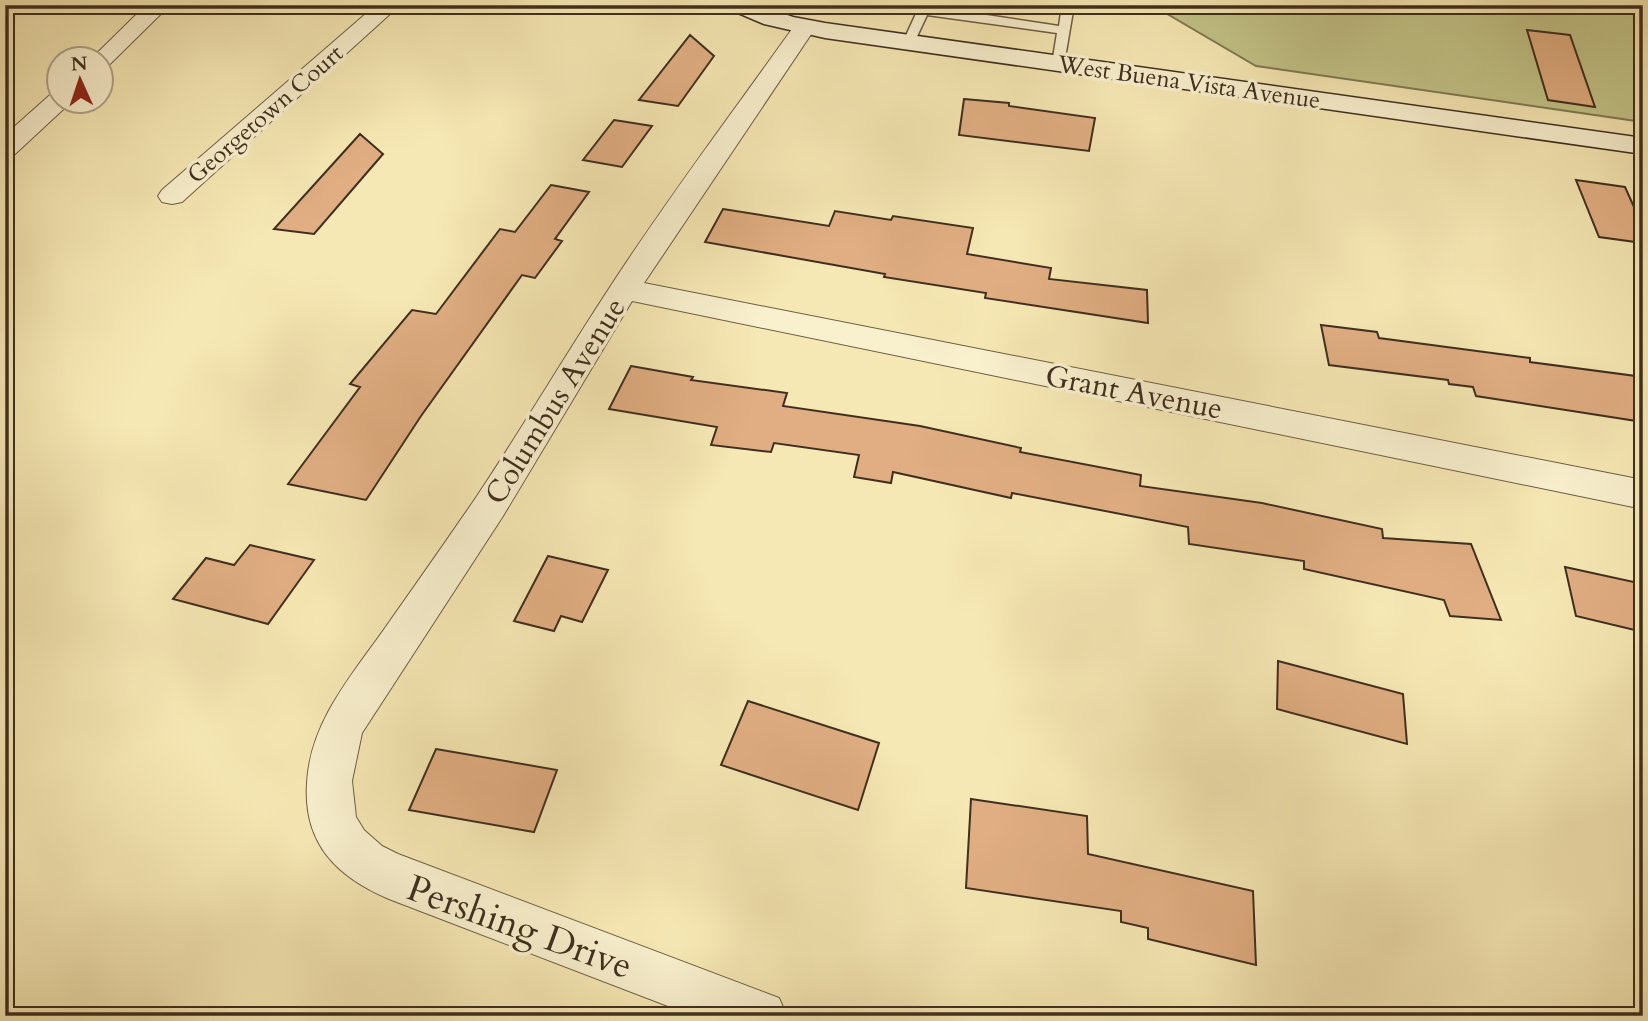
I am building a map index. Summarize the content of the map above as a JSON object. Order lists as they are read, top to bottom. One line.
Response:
{"streets":{"street":["West Buena Vista Avenue","Georgetown Court","Grant Avenue","Columbus Avenue","Pershing Drive"]},"crossings":[["West Buena Vista Avenue","Columbus Avenue"],["Grant Avenue","Columbus Avenue"],["Columbus Avenue","Pershing Drive"]],"north":"top"}
